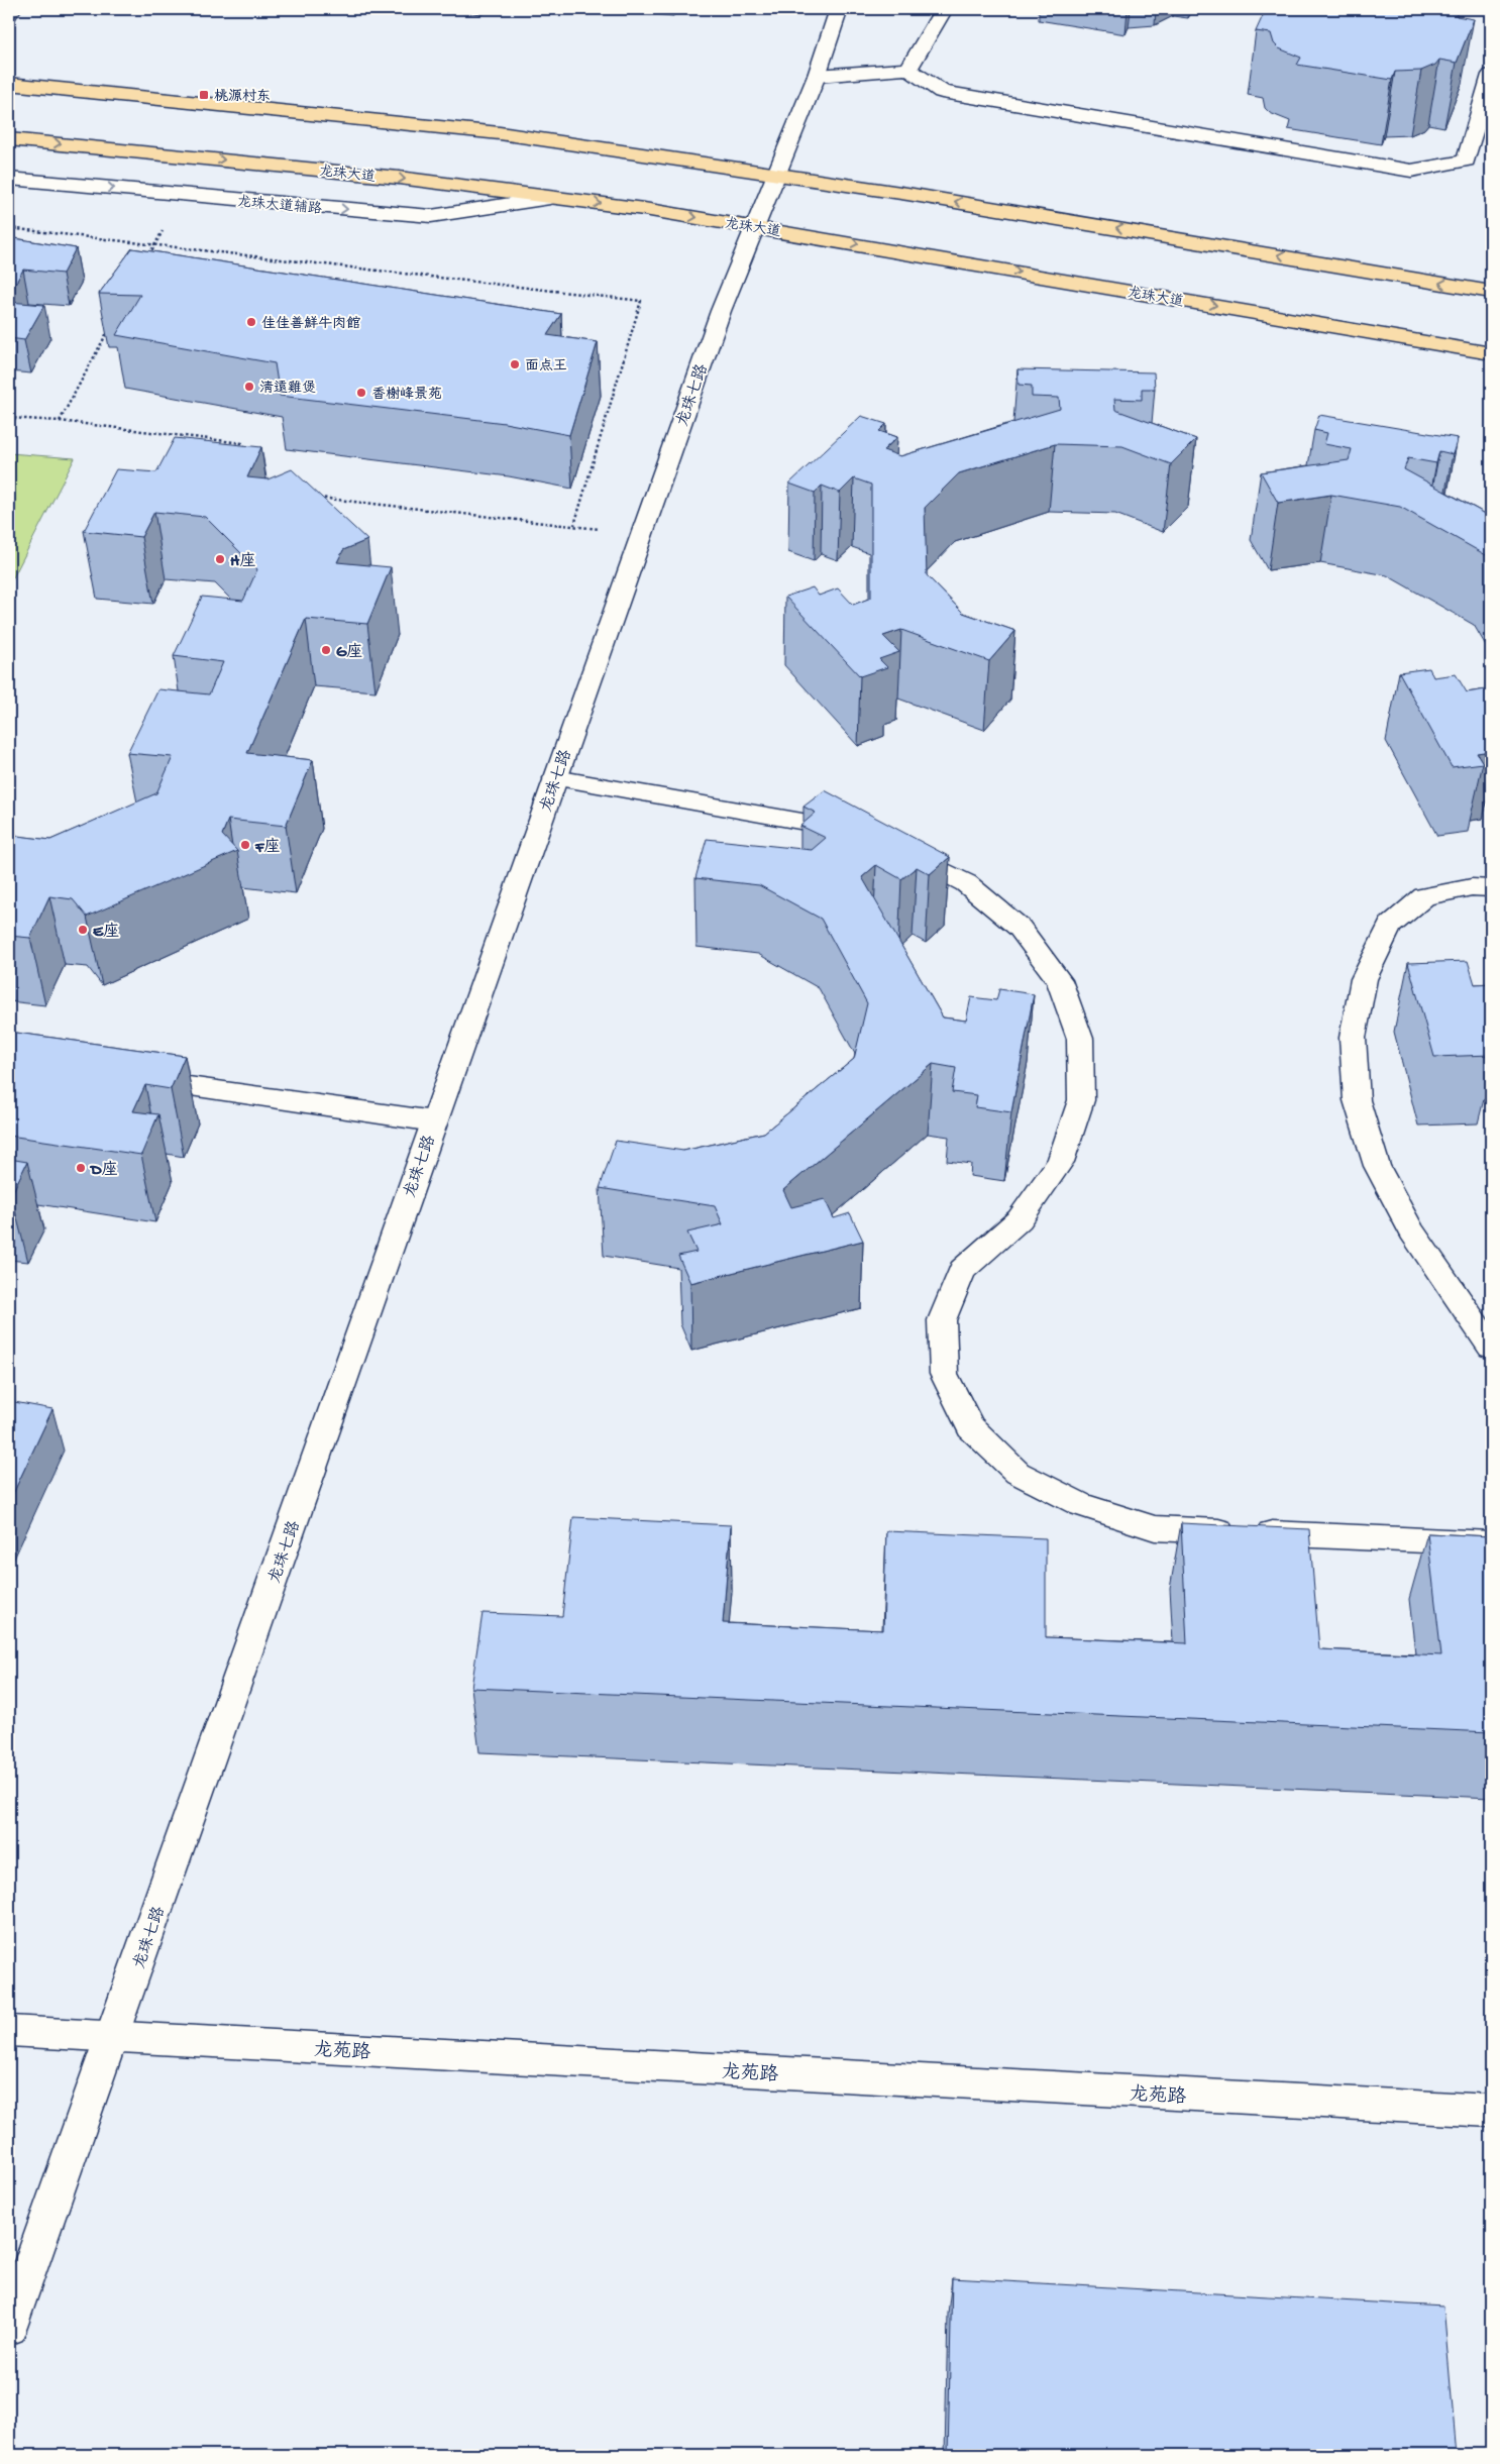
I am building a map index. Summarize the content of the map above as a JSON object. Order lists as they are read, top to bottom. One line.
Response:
{"streets":{"main road":["龙珠大道"],"street":["龙珠大道辅路","龙珠七路","龙苑路"]},"crossings":[["龙珠大道","龙珠大道辅路"],["龙珠大道","龙珠七路"],["龙珠七路","龙苑路"]],"one_way":["龙珠大道辅路"],"places":{"transit":["桃源村东"],"other":["佳佳善鮮牛肉館","面点王","清遠雞煲","香榭峰景苑","H座","G座","F座","E座","D座"]}}
